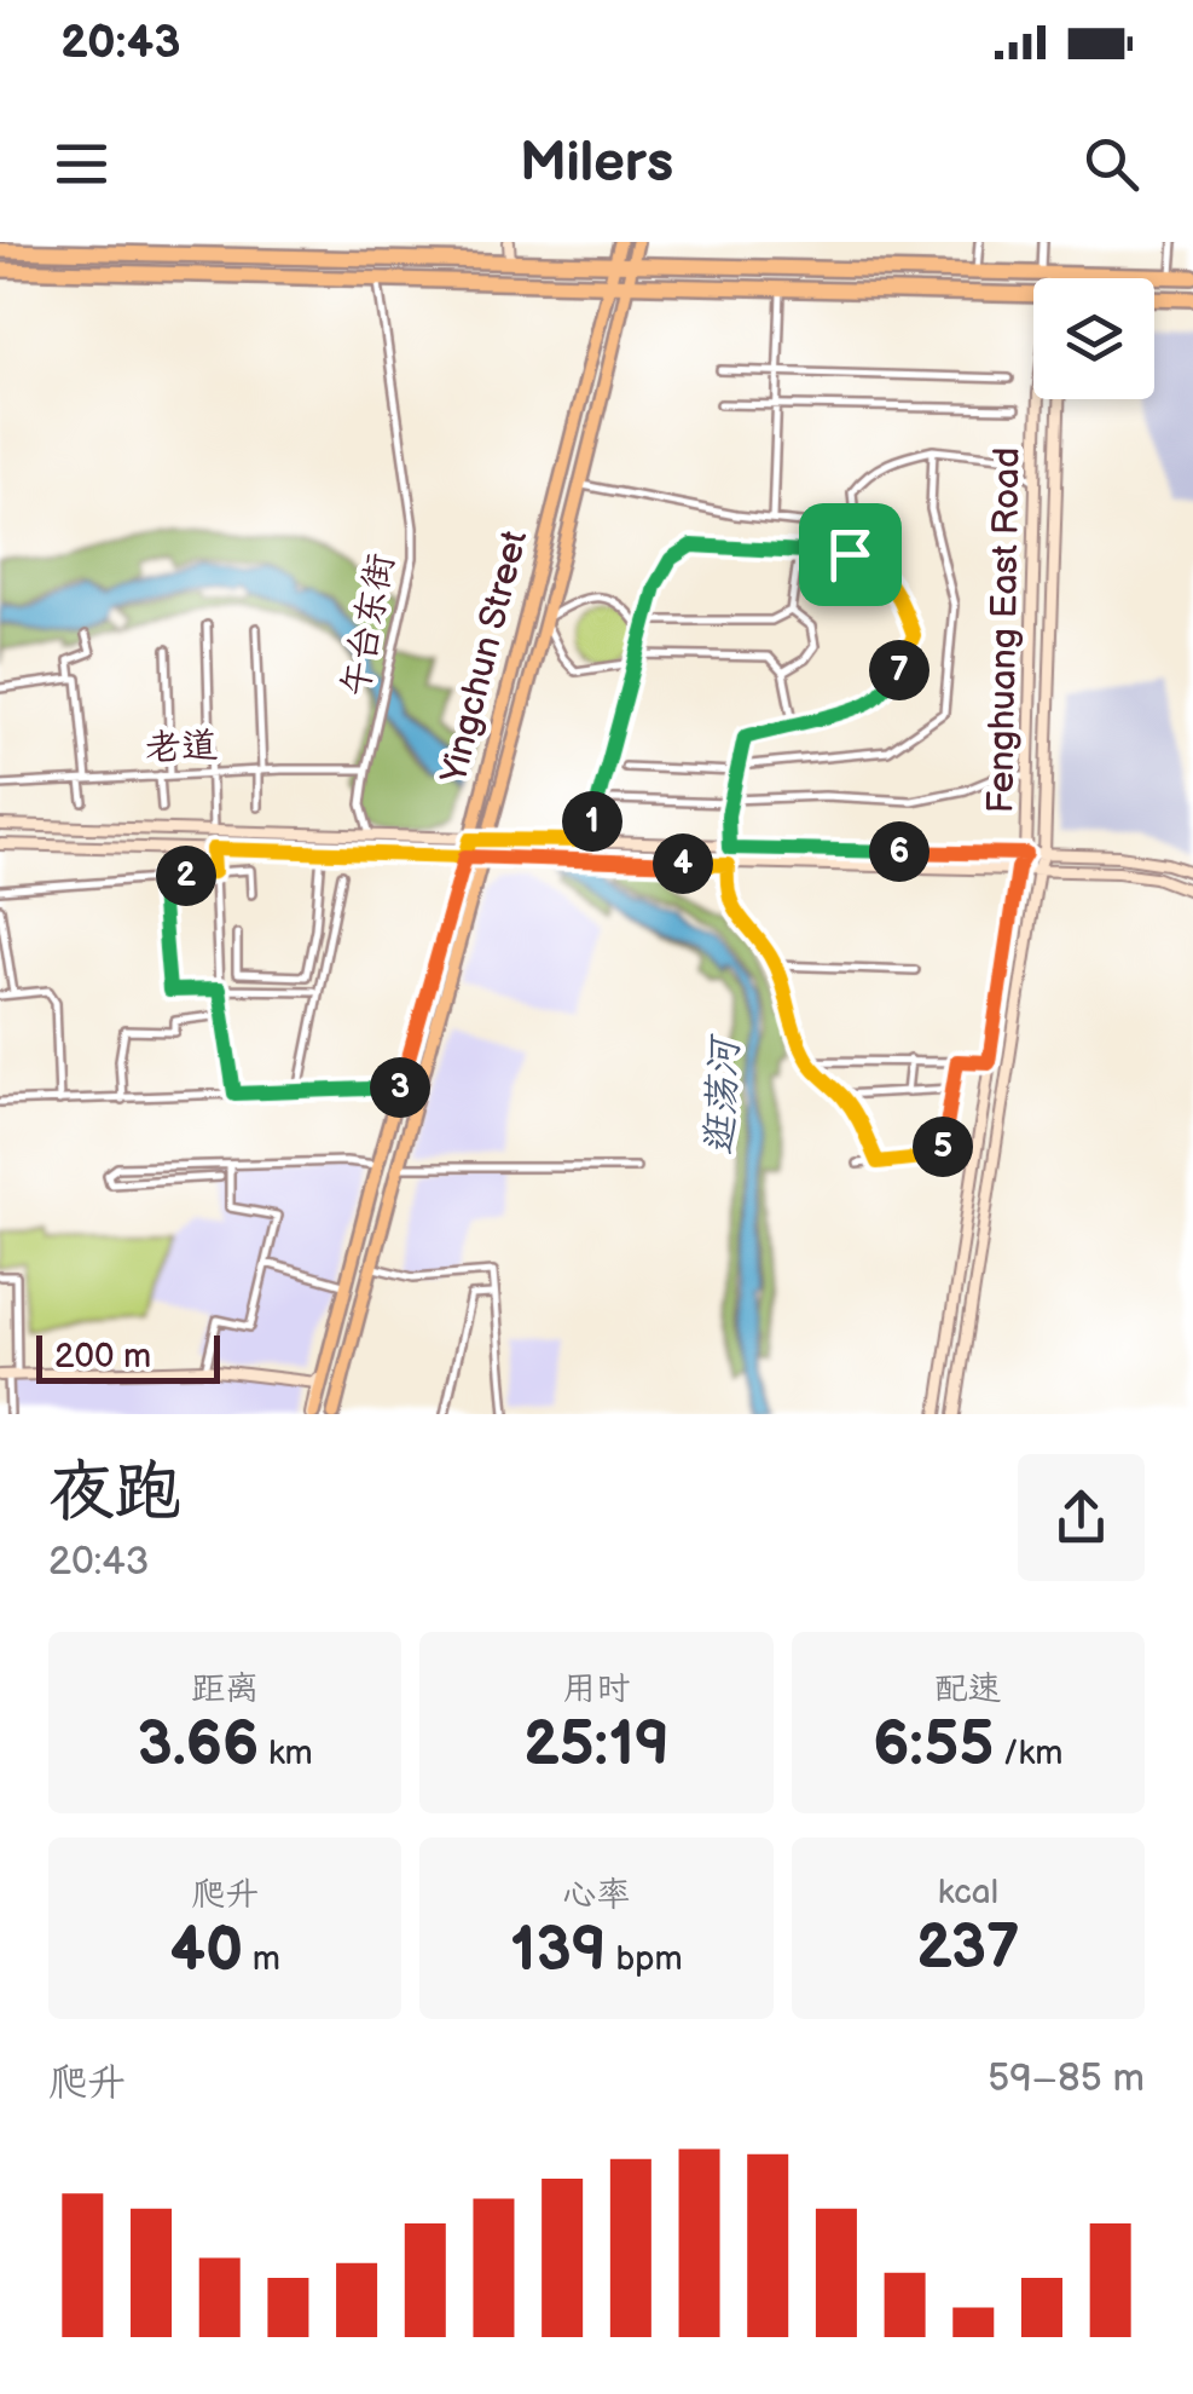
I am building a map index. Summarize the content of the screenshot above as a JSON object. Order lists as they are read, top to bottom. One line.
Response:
{"streets":{"main road":["Yingchun Street"],"street":["午台东街","Fenghuang East Road","老道"]},"crossings":[["午台东街","老道"]],"water":["逛荡河"],"scale_bar":"200 m","page":{"status":"20:43","header":"Milers","pins":["7","1","6","4","2","3","5"],"scale":"200 m","heading":["夜跑","20:43"],"stats":[["距离","3.66 km"],["用时","25:19"],["配速","6:55 /km"],["爬升","40 m"],["心率","139 bpm"],["kcal","237"]],"chart":["爬升","59–85 m"]}}
